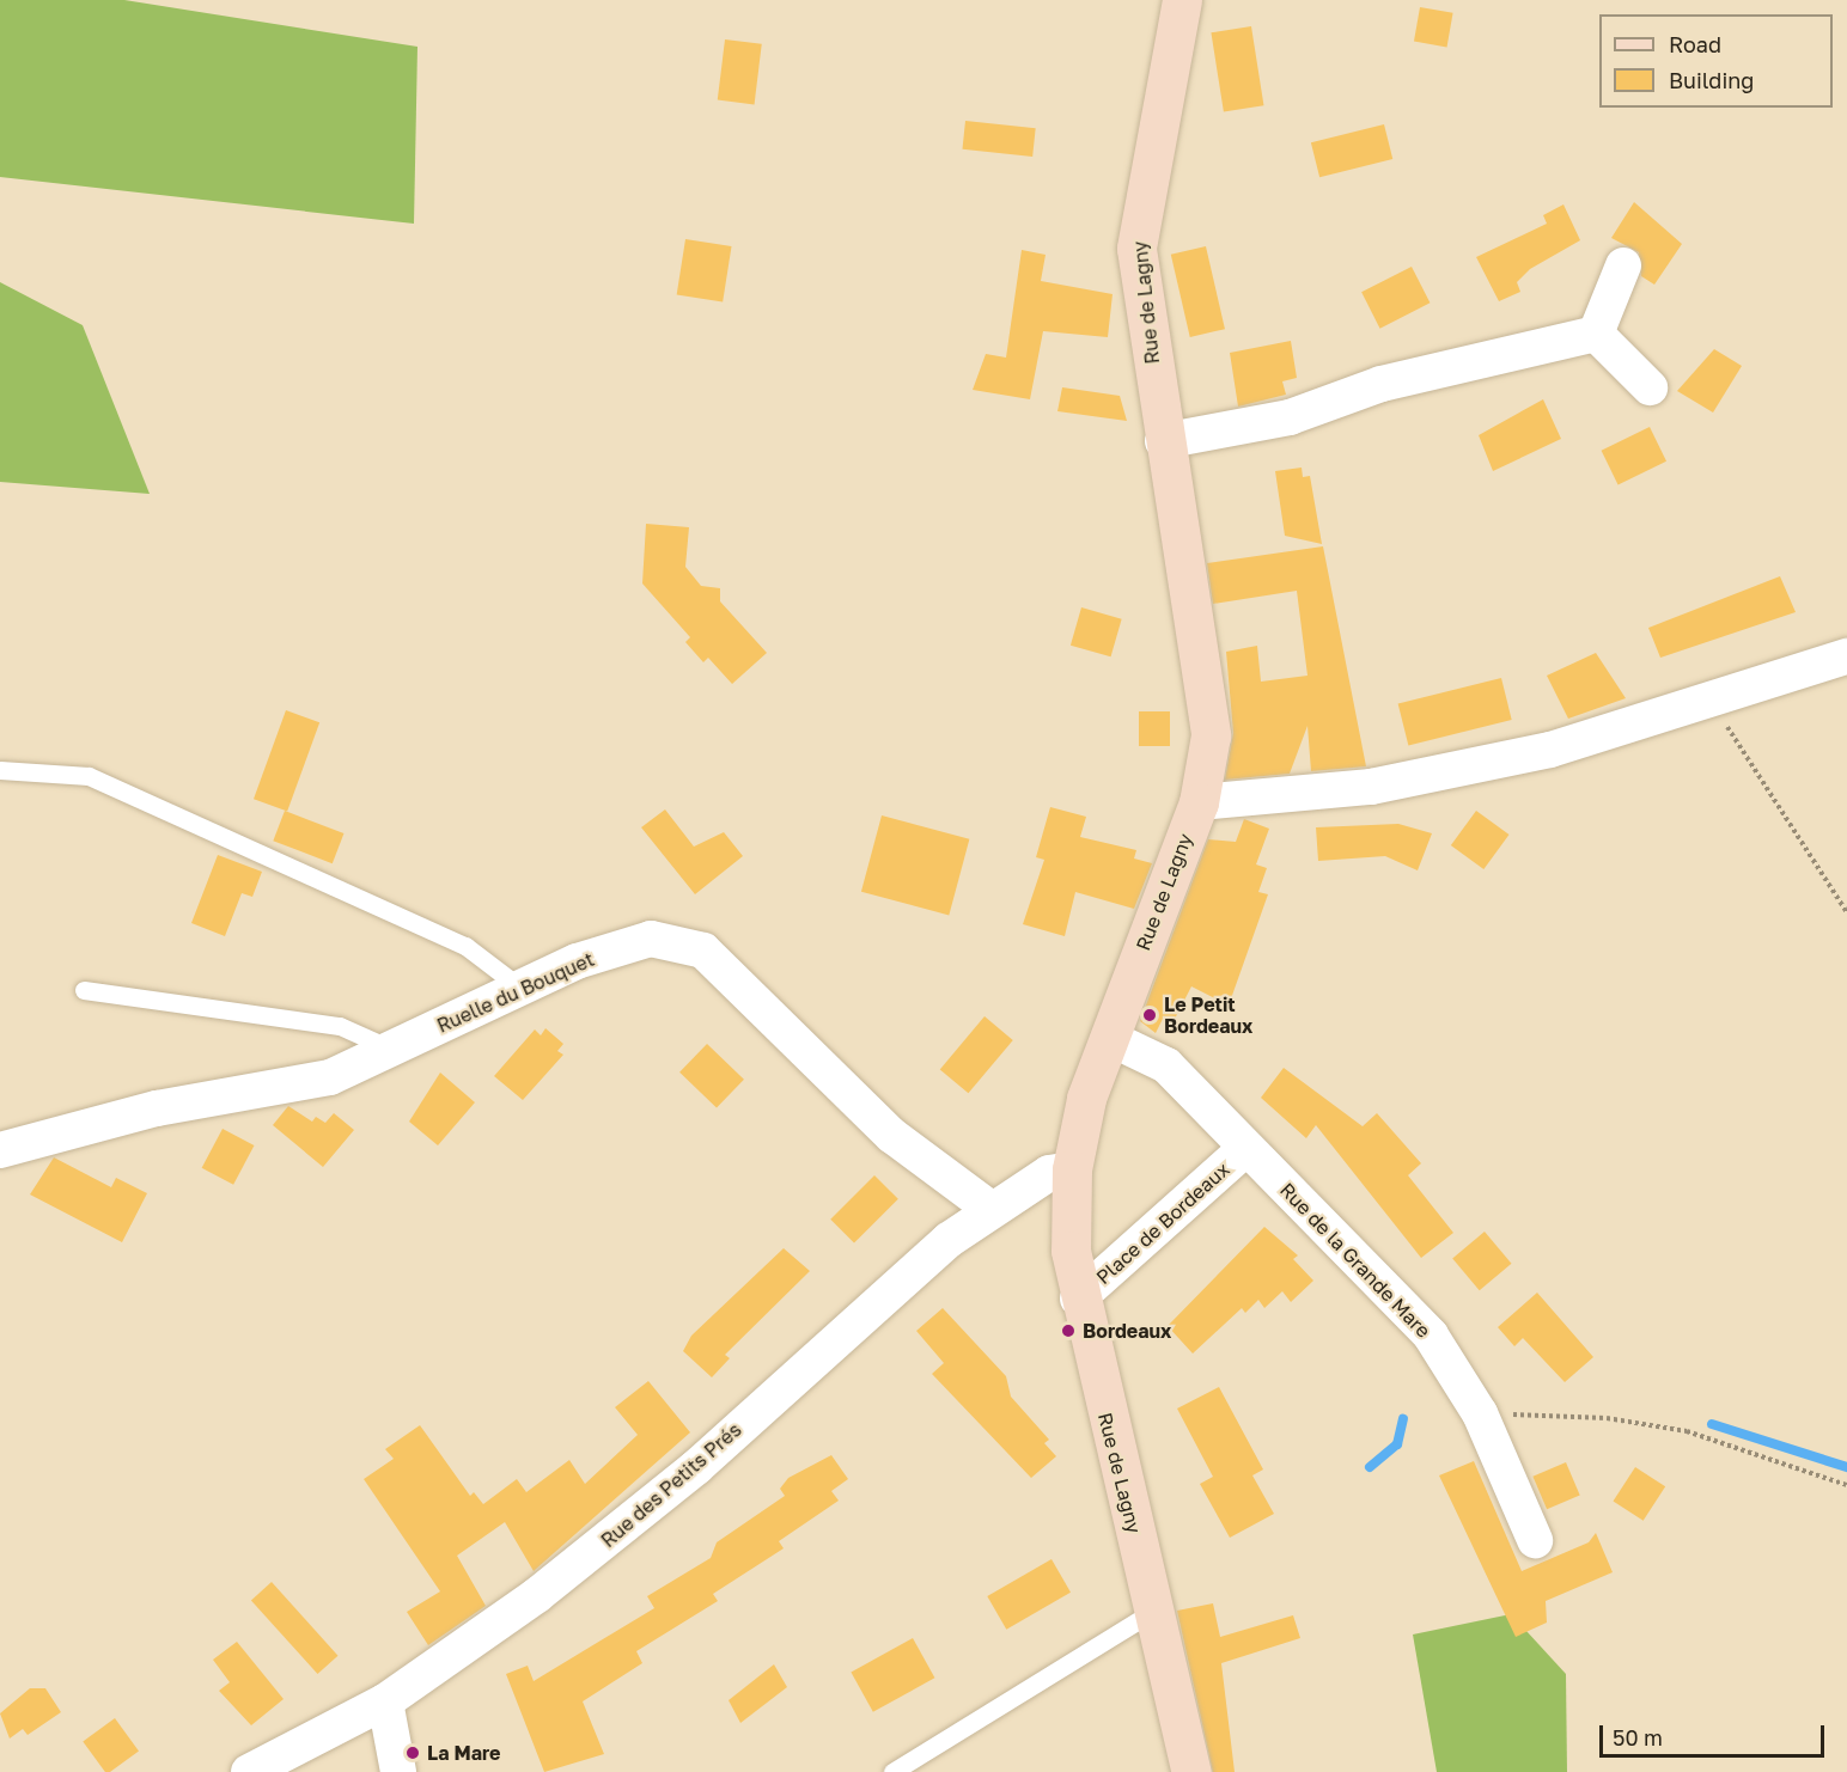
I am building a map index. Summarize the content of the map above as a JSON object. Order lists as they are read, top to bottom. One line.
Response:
{"streets":{"main road":["Rue de Lagny"],"street":["Ruelle du Bouquet","Place de Bordeaux","Rue de la Grande Mare","Rue des Petits Prés"]},"crossings":[["Rue de Lagny","Place de Bordeaux"],["Rue de Lagny","Rue de la Grande Mare"],["Rue de Lagny","Rue des Petits Prés"],["Ruelle du Bouquet","Rue des Petits Prés"],["Place de Bordeaux","Rue de la Grande Mare"]],"places":["Le Petit Bordeaux","Bordeaux","La Mare"],"legend":["Road","Building"],"scale_bar":"50 m"}
